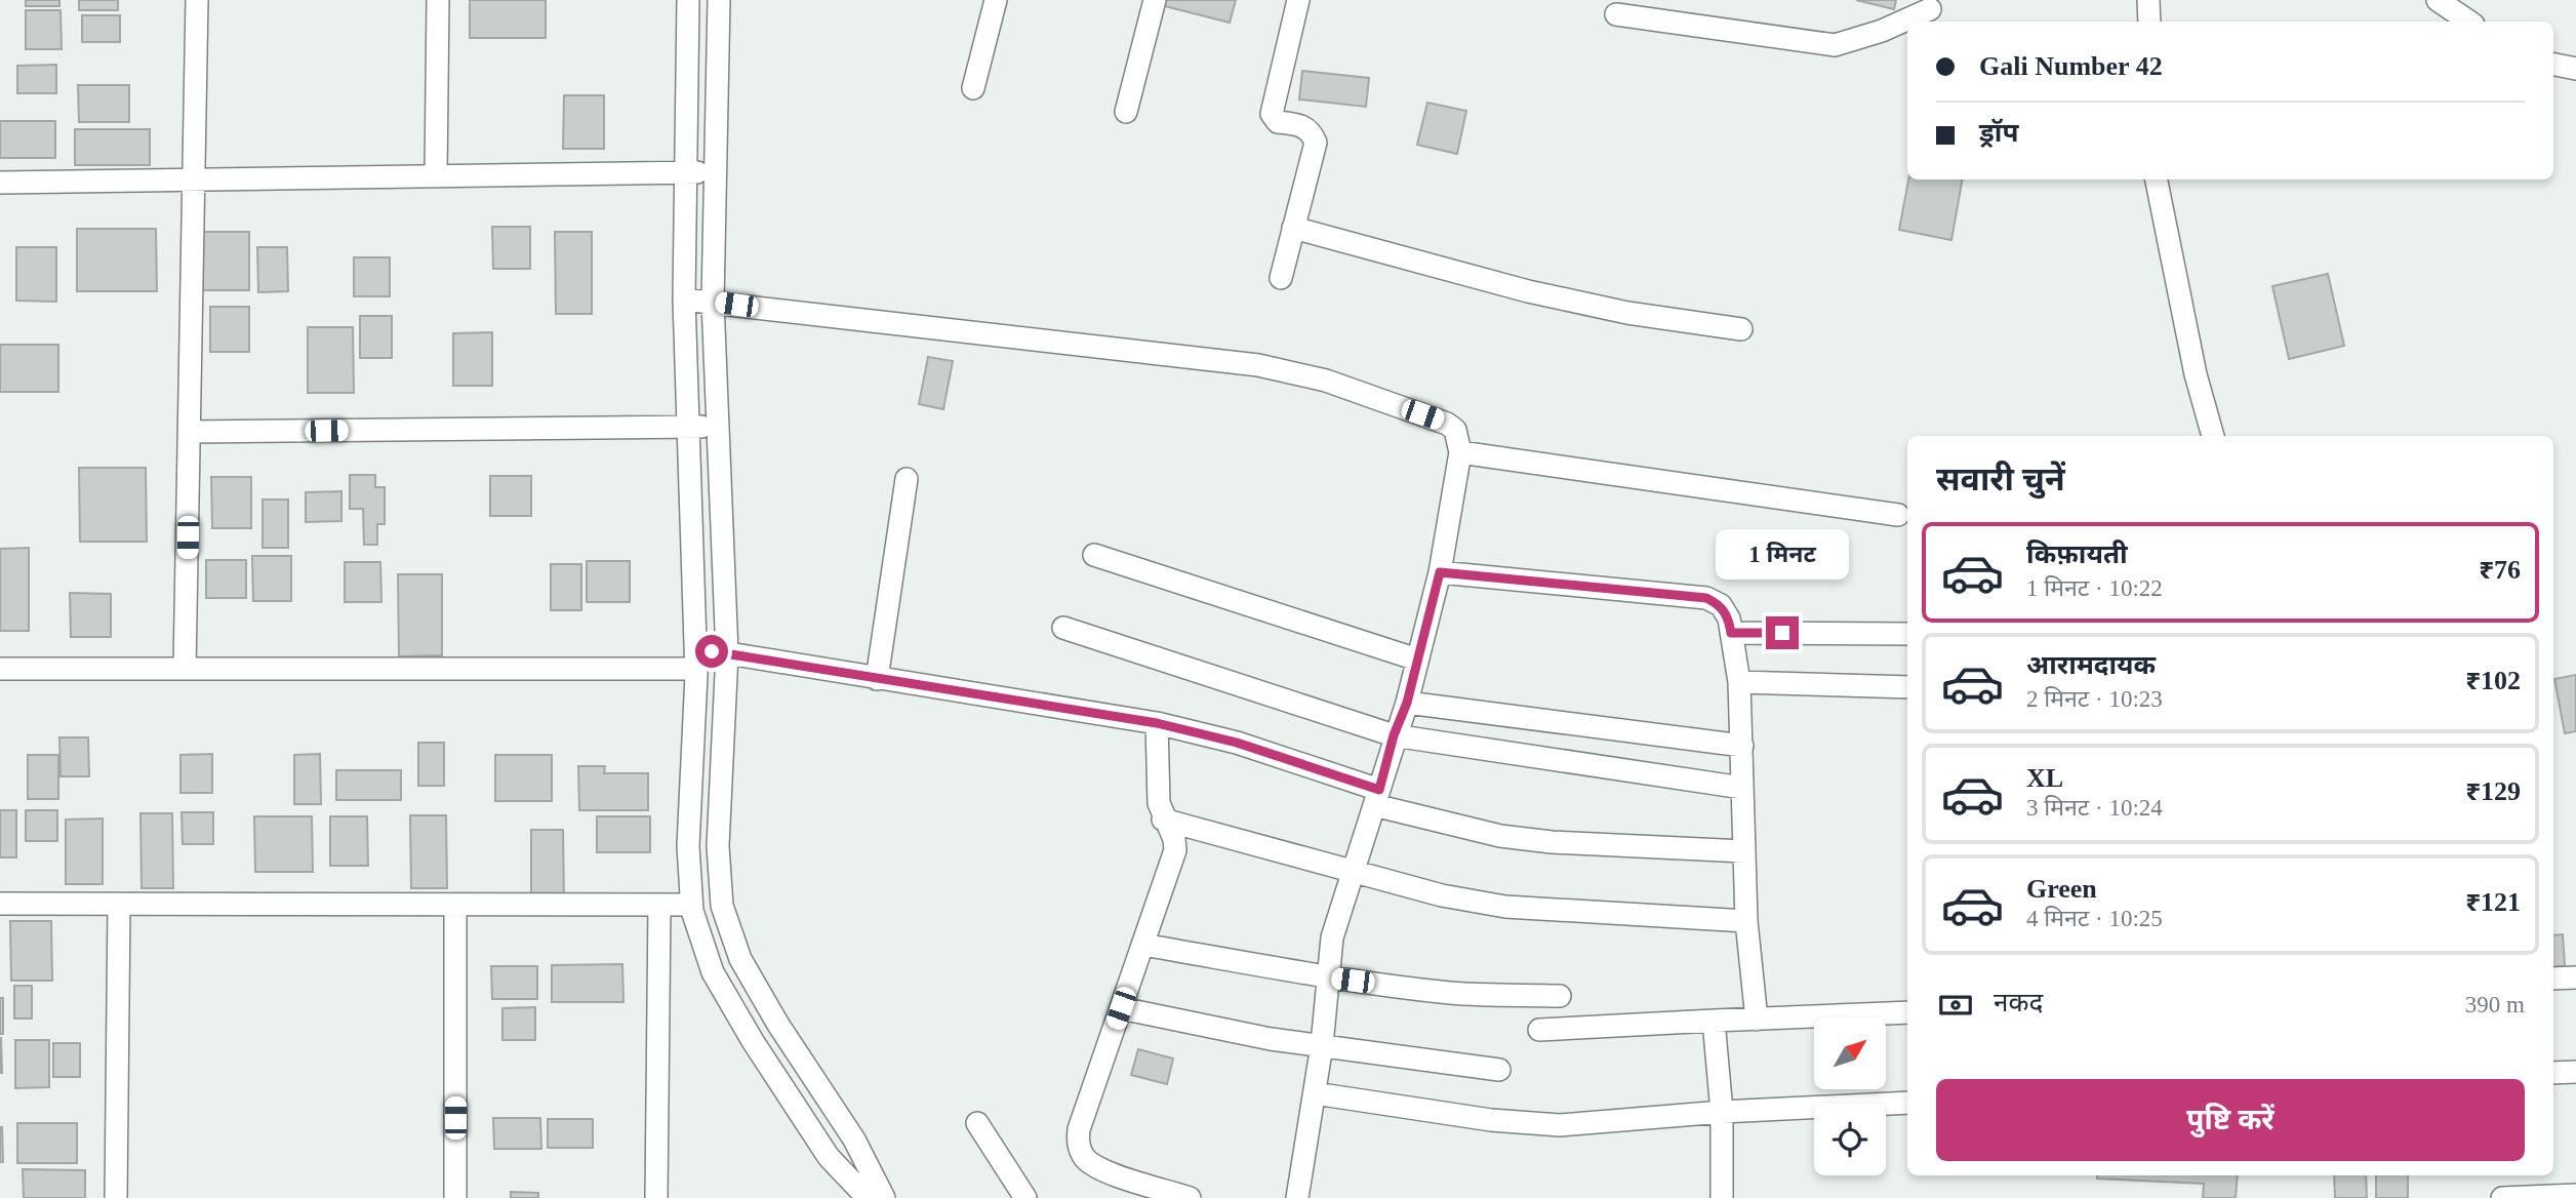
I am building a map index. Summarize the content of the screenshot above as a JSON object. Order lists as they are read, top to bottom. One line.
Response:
{"north":"top right","page":{"banner":["Gali Number 42","ड्रॉप"],"heading":"सवारी चुनें","list":[{"name":"किफ़ायती","note":"1 मिनट · 10:22","value":"₹76"},{"name":"आरामदायक","note":"2 मिनट · 10:23","value":"₹102"},{"name":"XL","note":"3 मिनट · 10:24","value":"₹129"},{"name":"Green","note":"4 मिनट · 10:25","value":"₹121"}],"bubble":"1 मिनट","pay":["नकद","390 m"],"buttons":"पुष्टि करें"}}
